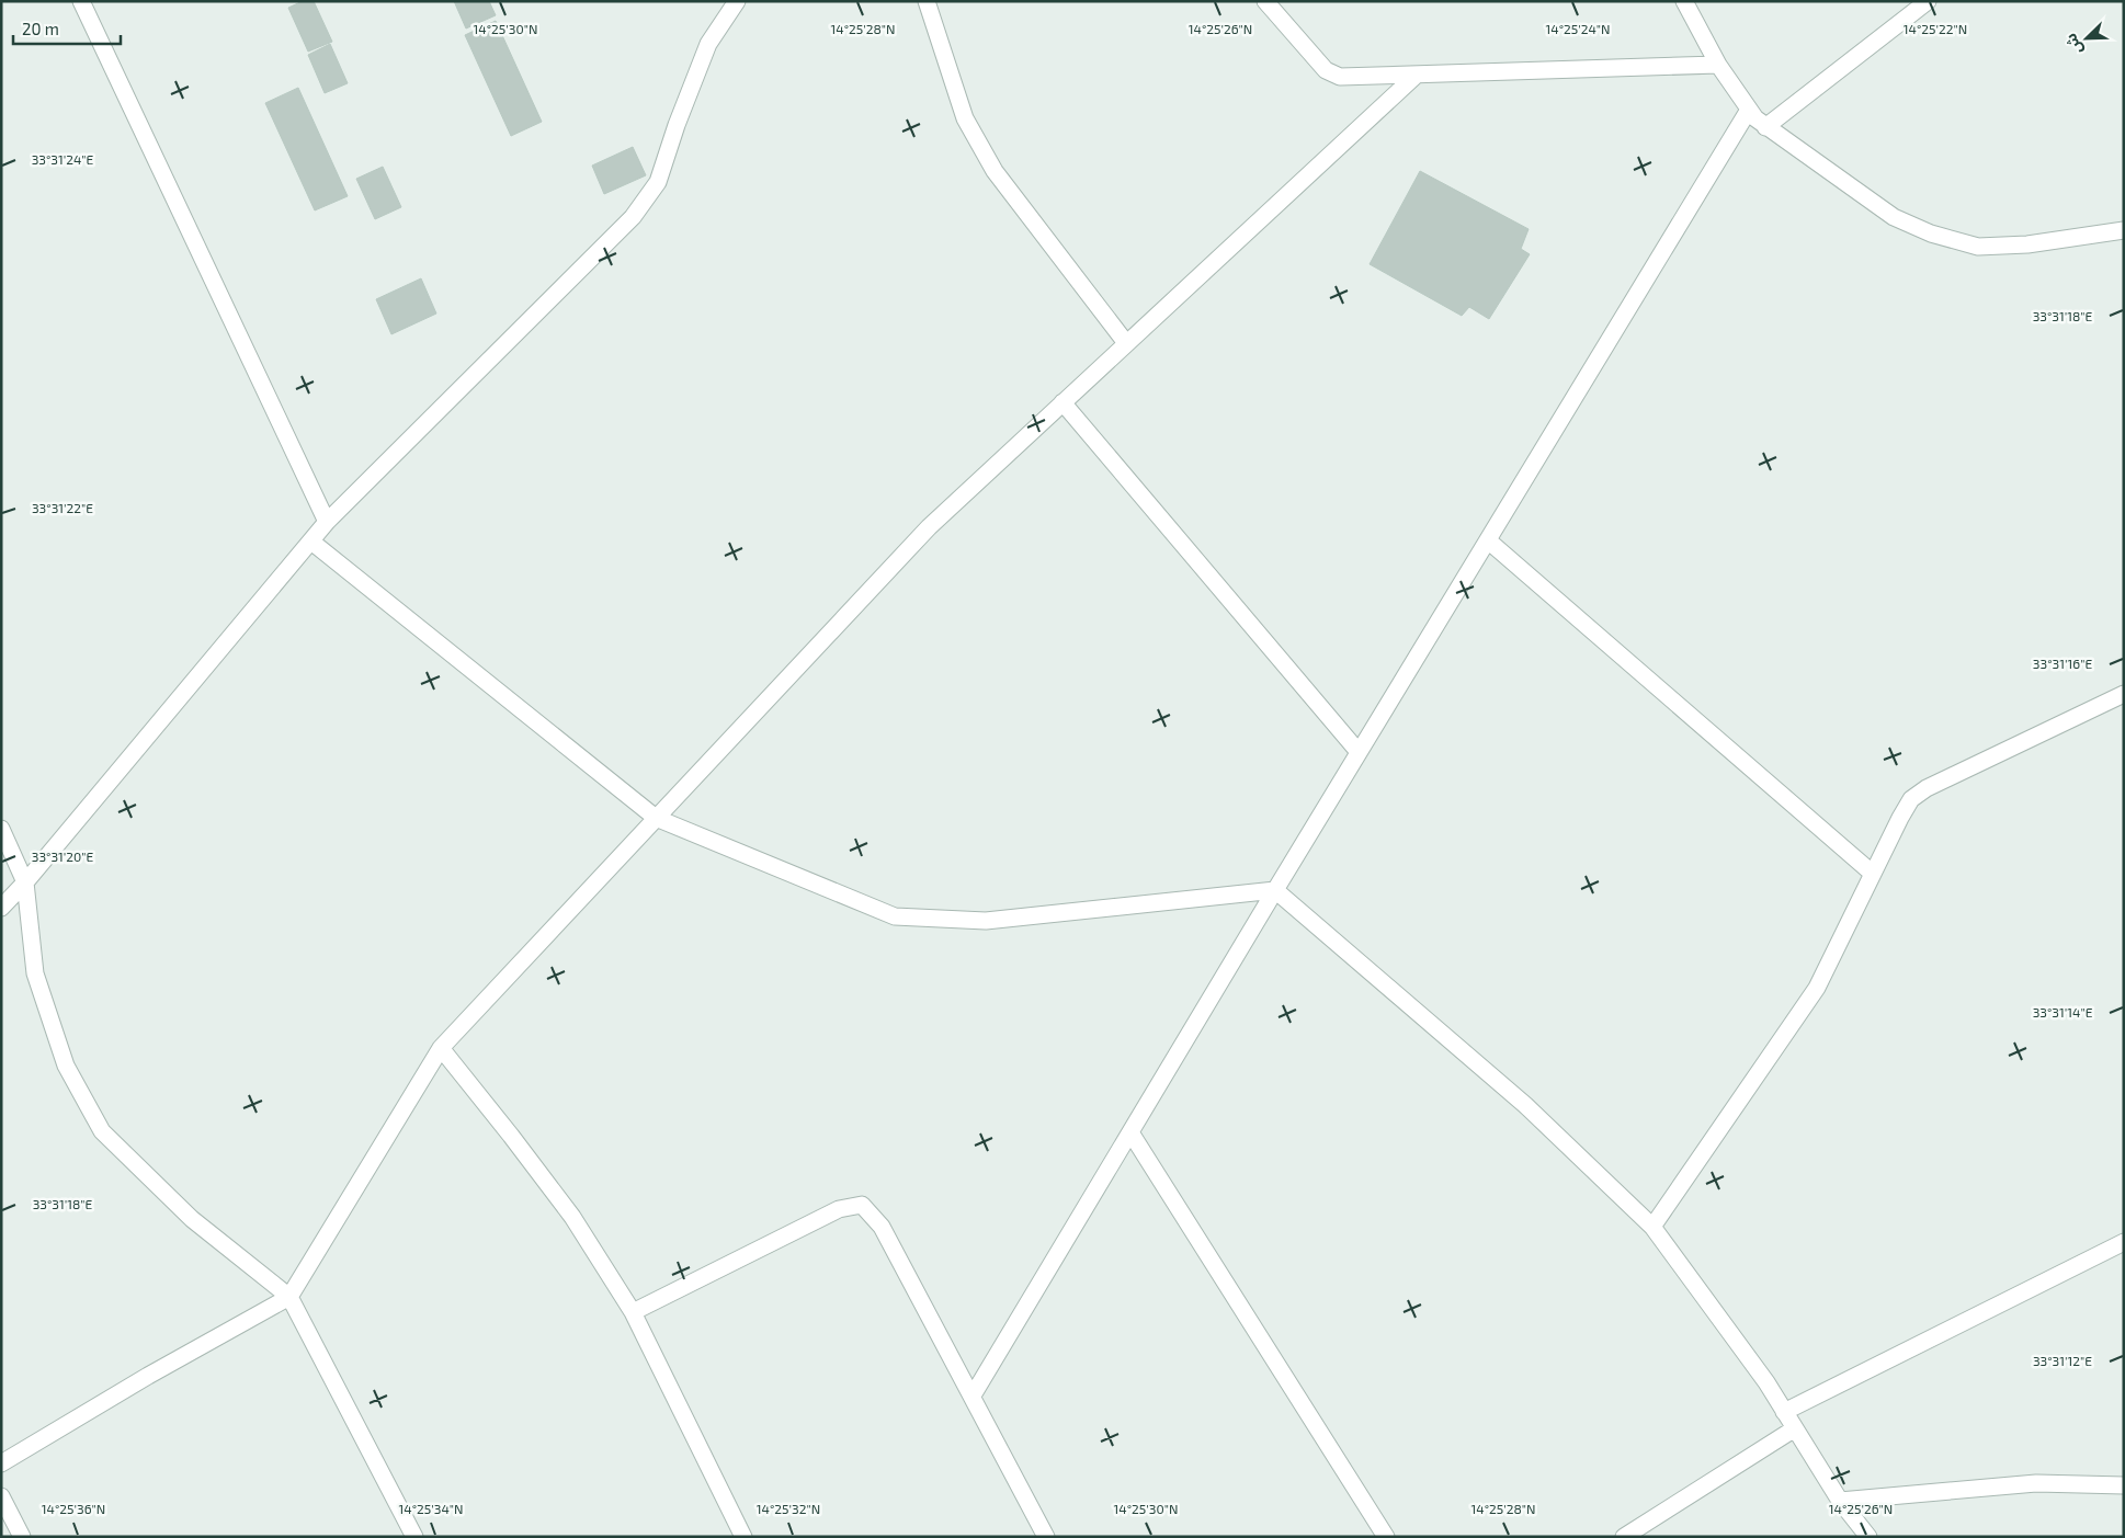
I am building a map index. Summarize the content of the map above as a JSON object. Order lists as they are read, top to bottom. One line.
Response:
{"scale_bar":"20 m","north":"bottom left","coordinates":["14°25'30\"N","14°25'28\"N","14°25'26\"N","14°25'24\"N","14°25'22\"N","33°31'24\"E","33°31'18\"E","33°31'22\"E","33°31'16\"E","33°31'20\"E","33°31'14\"E","33°31'12\"E","14°25'36\"N","14°25'34\"N","14°25'32\"N"]}
